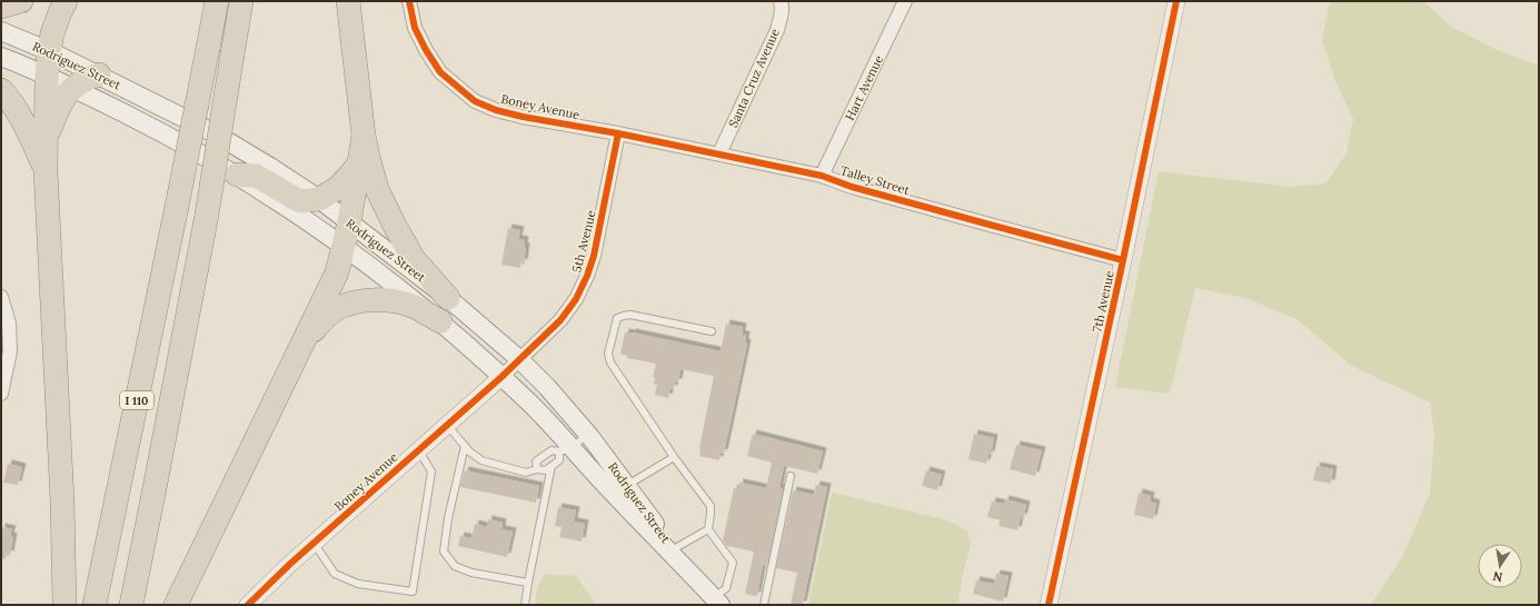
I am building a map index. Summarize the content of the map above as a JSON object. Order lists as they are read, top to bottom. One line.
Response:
{"streets":{"highway":["I 110"],"main road":["Rodriguez Street"],"street":["Santa Cruz Avenue","Hart Avenue","Boney Avenue","Talley Street","5th Avenue","7th Avenue"]},"crossings":[["Rodriguez Street","Boney Avenue"],["Rodriguez Street","5th Avenue"],["Santa Cruz Avenue","Talley Street"],["Hart Avenue","Talley Street"],["Boney Avenue","Talley Street"],["Boney Avenue","5th Avenue"],["Talley Street","5th Avenue"],["Talley Street","7th Avenue"]],"north":"bottom"}
